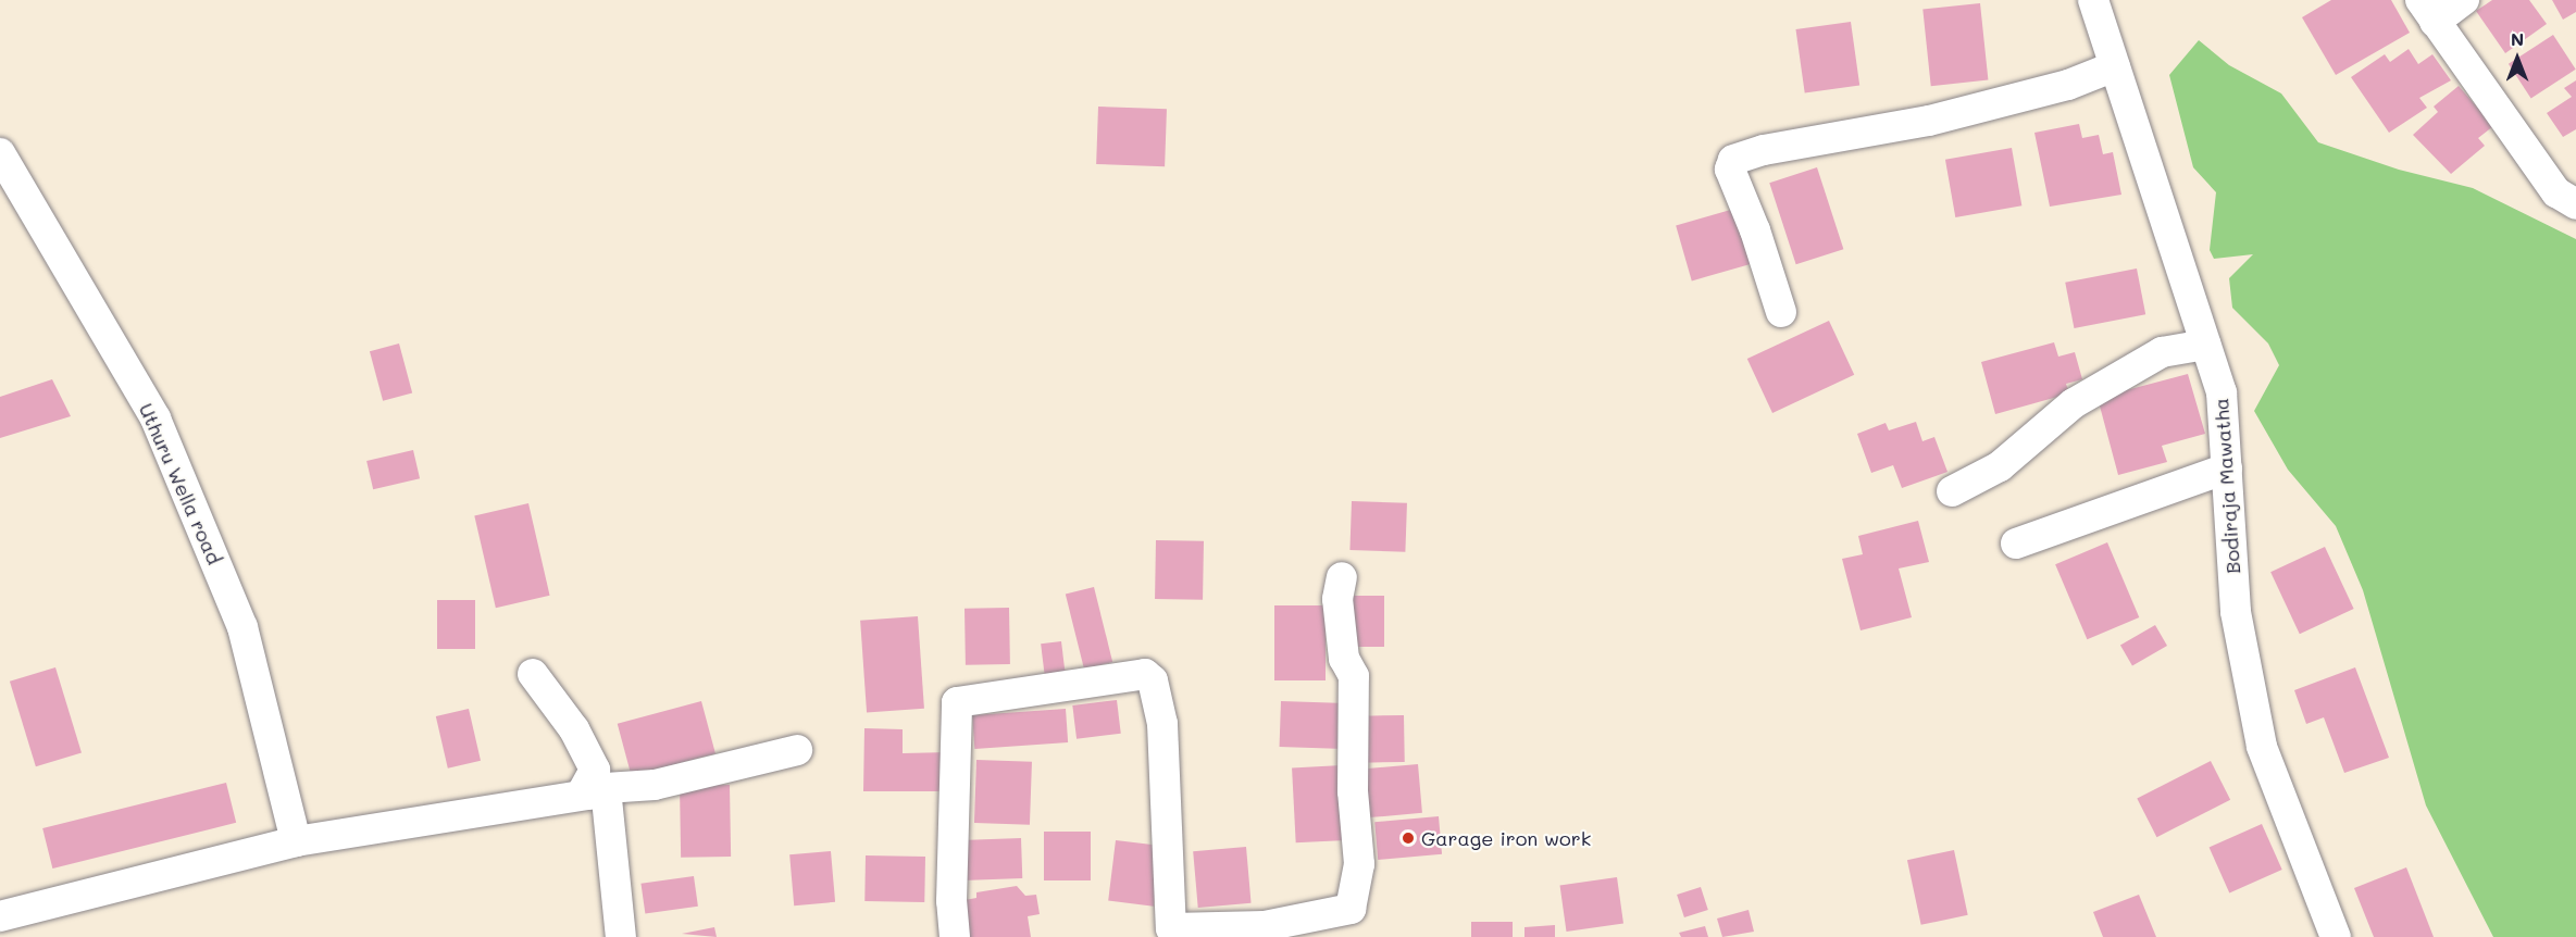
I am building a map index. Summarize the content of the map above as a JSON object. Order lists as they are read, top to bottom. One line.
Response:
{"streets":{"street":["Uthuru Wella road","Bodiraja Mawatha"]},"places":["Garage iron work"],"north":"top"}
